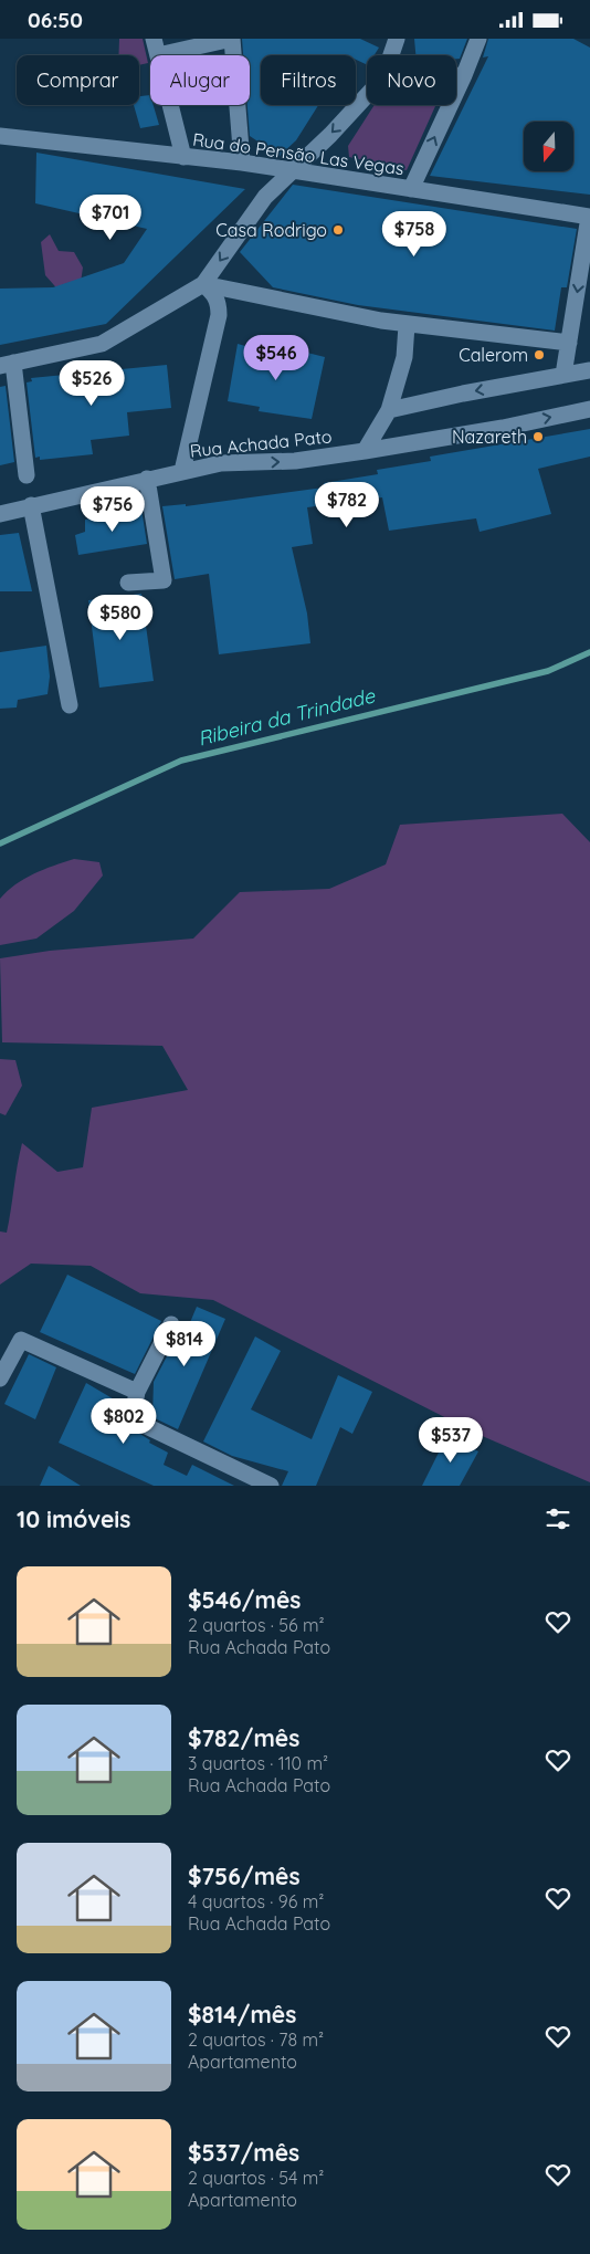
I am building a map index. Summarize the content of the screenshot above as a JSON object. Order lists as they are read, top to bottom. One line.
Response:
{"streets":{"street":["Rua do Pensão Las Vegas","Rua Achada Pato"]},"water":["Ribeira da Trindade"],"places":["Casa Rodrigo","Calerom","Nazareth"],"north":"bottom","page":{"status":"06:50","chip":["Comprar","Alugar","Filtros","Novo"],"price":["$701","$758","$546","$526","$782","$756","$580","$814","$802","$537"],"heading":"10 imóveis","list":[{"name":"$546/mês","note":"2 quartos · 56 m² · Rua Achada Pato"},{"name":"$782/mês","note":"3 quartos · 110 m² · Rua Achada Pato"},{"name":"$756/mês","note":"4 quartos · 96 m² · Rua Achada Pato"},{"name":"$814/mês","note":"2 quartos · 78 m² · Apartamento"},{"name":"$537/mês","note":"2 quartos · 54 m² · Apartamento"}]}}
